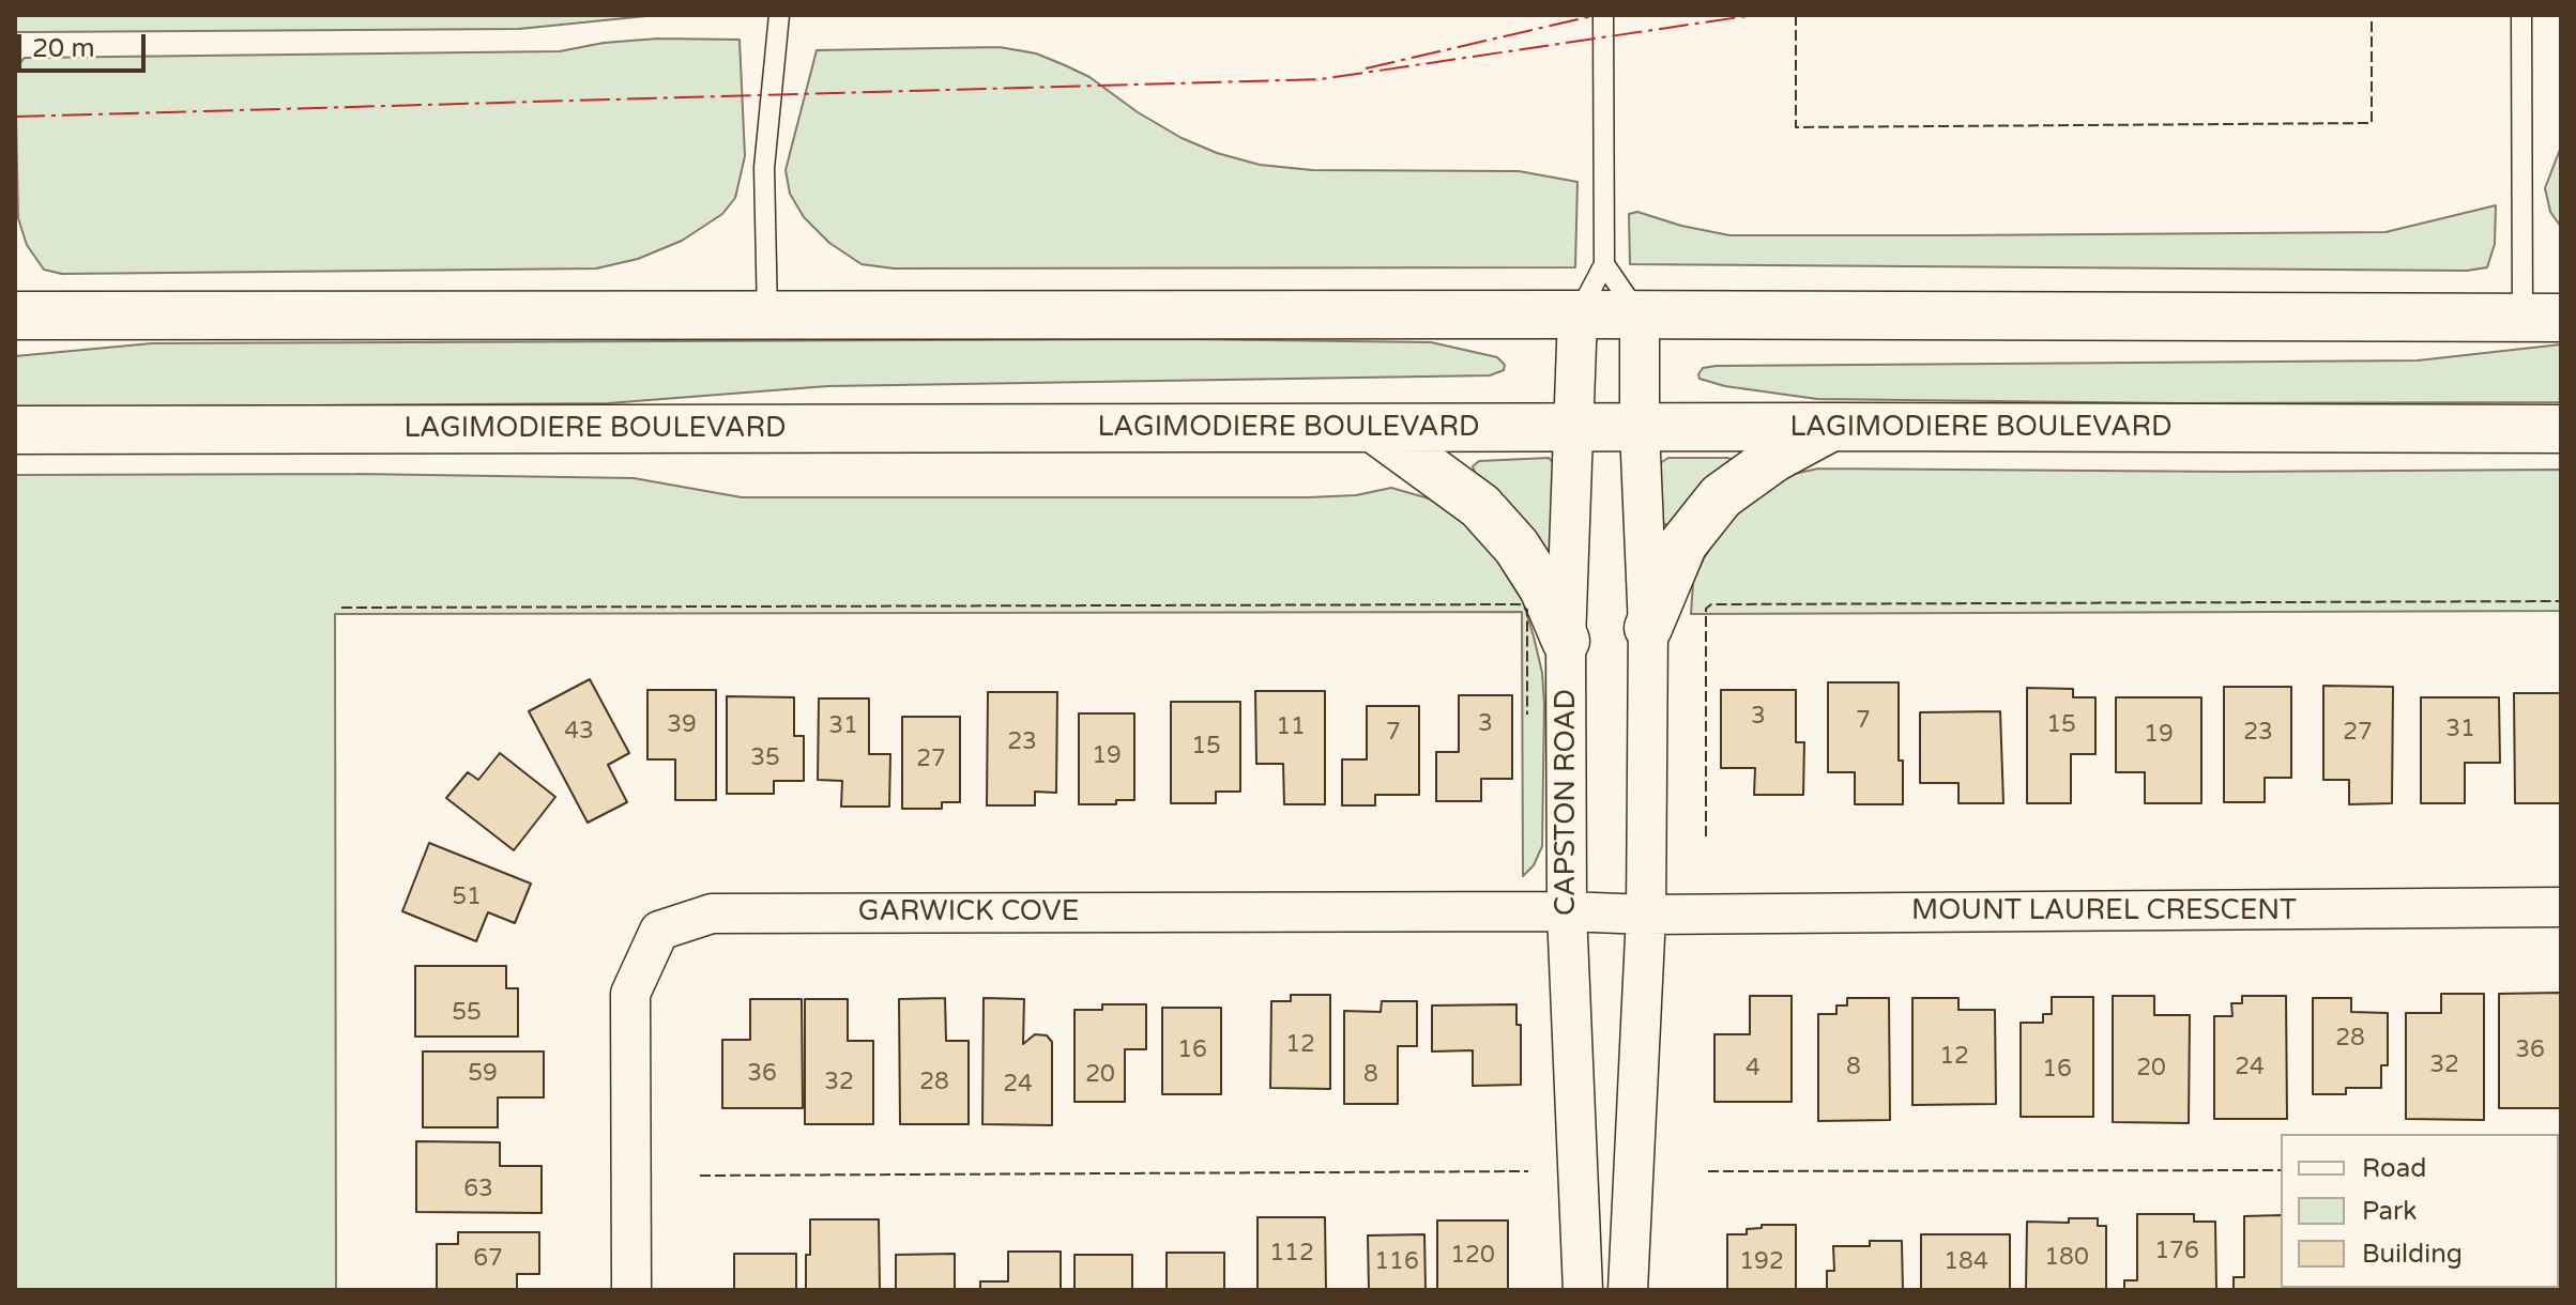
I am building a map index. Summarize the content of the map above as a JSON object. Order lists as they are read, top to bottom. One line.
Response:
{"streets":{"main road":["LAGIMODIERE BOULEVARD"],"street":["CAPSTON ROAD","MOUNT LAUREL CRESCENT","GARWICK COVE"]},"crossings":[["LAGIMODIERE BOULEVARD","CAPSTON ROAD"],["CAPSTON ROAD","GARWICK COVE"],["MOUNT LAUREL CRESCENT","GARWICK COVE"]],"house_numbers":["3","7","3","39","15","31","11","31","43","7","23","27","19","23","15","19","35","27","51","55","28","12","16","36","12","32","8","24","4","20","16","59","36","20","8","32","28","24","63","176","112","120","180","67","116","192","184"],"legend":["Road","Park","Building"],"scale_bar":"20 m"}
